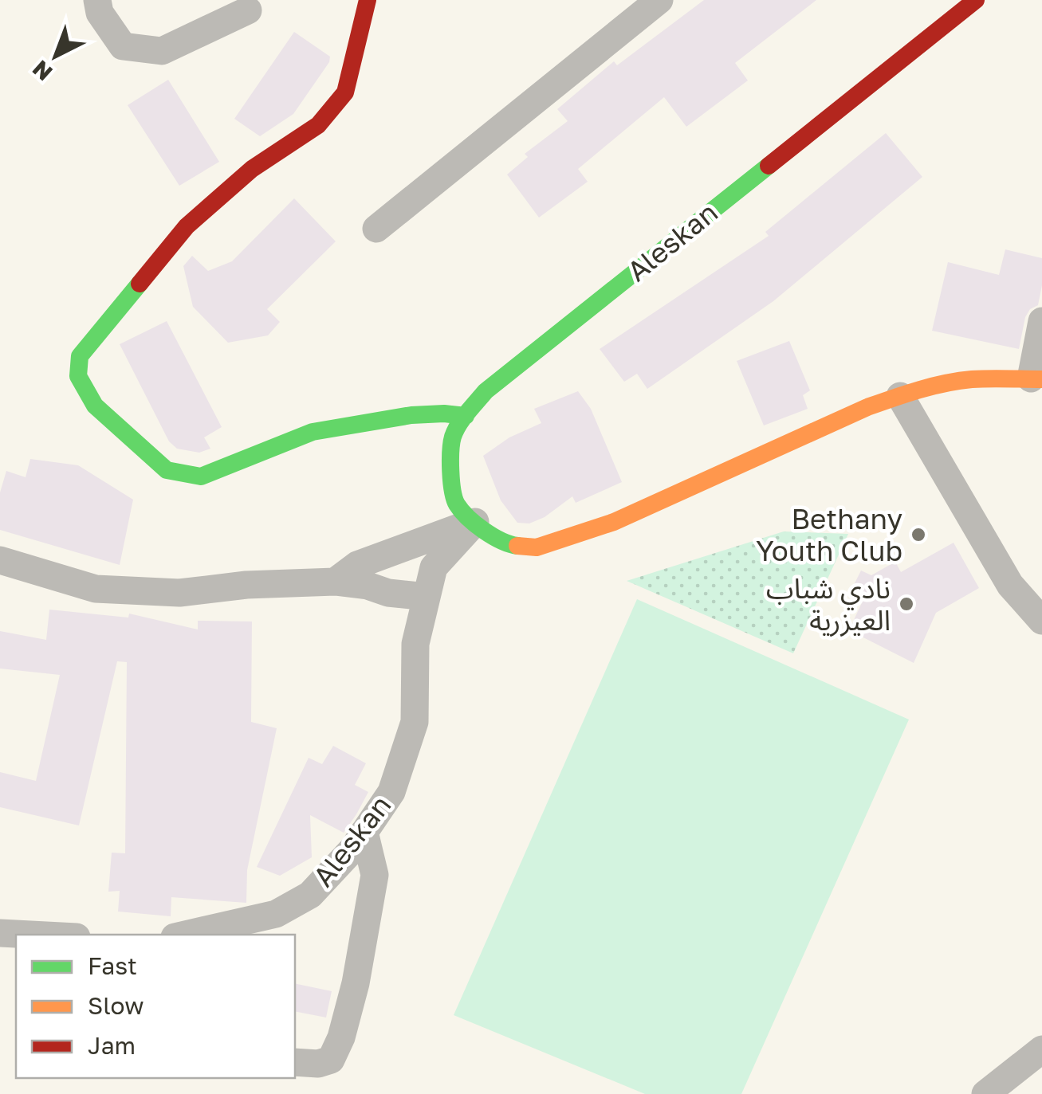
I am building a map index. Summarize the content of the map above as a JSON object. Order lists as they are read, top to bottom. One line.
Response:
{"streets":{"street":["Aleskan"]},"places":["Bethany Youth Club","نادي شباب العيزرية"],"legend":["Fast","Slow","Jam"],"north":"bottom left"}
